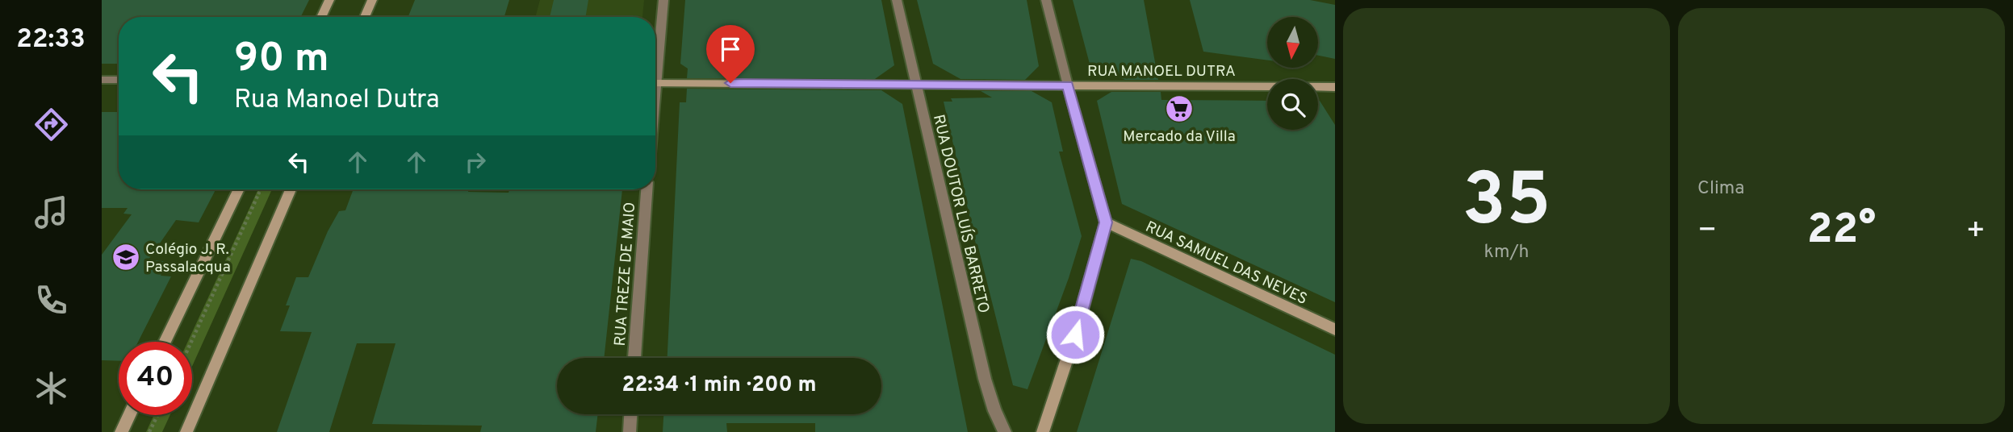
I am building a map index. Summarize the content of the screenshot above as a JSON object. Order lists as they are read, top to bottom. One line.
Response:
{"streets":{"street":["RUA MANOEL DUTRA","RUA DOUTOR LUÍS BARRETO","RUA SAMUEL DAS NEVES","RUA TREZE DE MAIO"]},"crossings":[["RUA MANOEL DUTRA","RUA DOUTOR LUÍS BARRETO"]],"places":{"supermarket":["Mercado da Villa"],"school or university":["Colégio J. R. Passalacqua"]},"north":"bottom","page":{"tabs":"22:33","tile":[["35","km/h"],"Clima"],"turn":["90 m","Rua Manoel Dutra"],"heat":["−","22°","+"],"limit":"40","trip":"22:34 · 1 min · 200 m"}}
